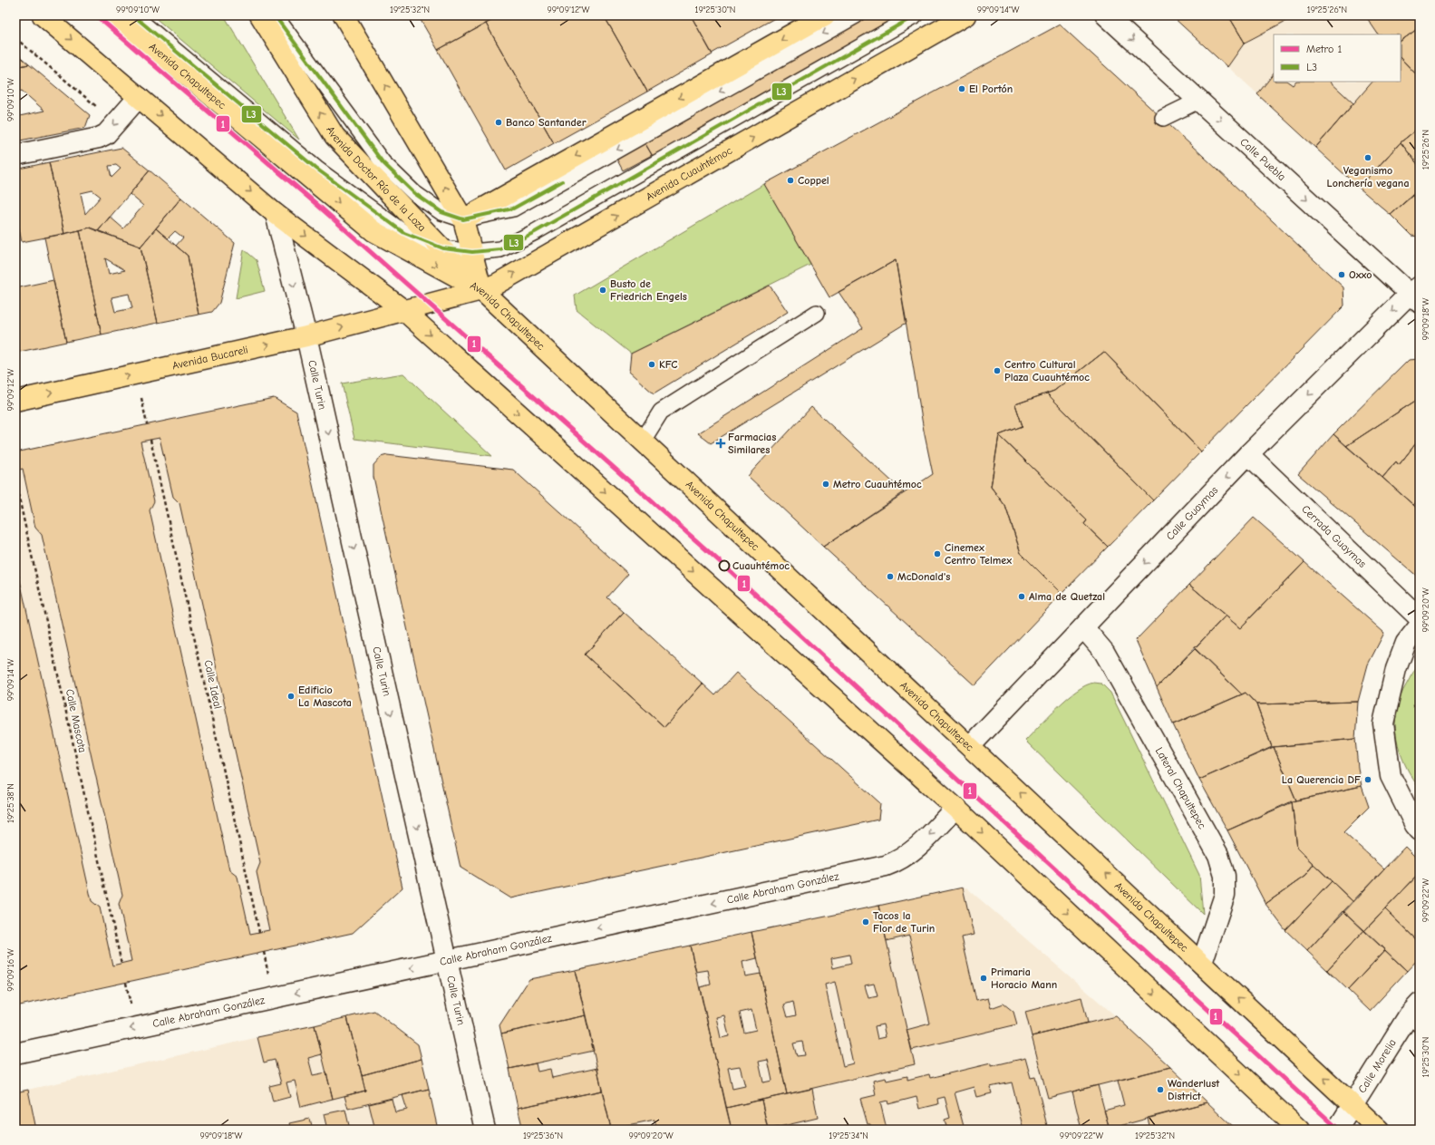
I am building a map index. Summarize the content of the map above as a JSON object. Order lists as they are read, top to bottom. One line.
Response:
{"streets":{"main road":["Avenida Chapultepec","Avenida Cuauhtémoc","Avenida Doctor Río de la Loza","Avenida Bucareli"],"street":["Calle Puebla","Calle Turin","Calle Guaymas","Cerrada Guaymas","Lateral Chapultepec","Calle Abraham González","Calle Morelia"],"path":["Calle Ideal","Calle Mascota"]},"crossings":[["Avenida Chapultepec","Avenida Cuauhtémoc"],["Avenida Chapultepec","Avenida Doctor Río de la Loza"],["Avenida Chapultepec","Calle Guaymas"],["Avenida Chapultepec","Lateral Chapultepec"],["Avenida Chapultepec","Calle Morelia"],["Calle Puebla","Calle Guaymas"],["Avenida Cuauhtémoc","Avenida Doctor Río de la Loza"],["Avenida Cuauhtémoc","Avenida Bucareli"],["Avenida Bucareli","Calle Turin"],["Calle Turin","Calle Abraham González"],["Calle Guaymas","Cerrada Guaymas"],["Calle Guaymas","Lateral Chapultepec"]],"one_way":["Calle Puebla","Avenida Bucareli","Calle Turin","Calle Guaymas","Calle Abraham González"],"places":{"other":["El Portón","Banco Santander","Veganismo Lonchería vegana","Coppel","Oxxo","Busto de Friedrich Engels","KFC","Centro Cultural Plaza Cuauhtémoc","Metro Cuauhtémoc","Cinemex Centro Telmex","Cuauhtémoc","McDonald's","Alma de Quetzal","Edificio La Mascota","La Querencia DF","Tacos la Flor de Turin","Primaria Horacio Mann","Wanderlust District"],"health":["Farmacias Similares"]},"lines":["metro line 1","transit line L3"],"legend":["Metro 1","L3"],"coordinates":["99°09'10\"W","19°25'32\"N","99°09'12\"W","19°25'30\"N","99°09'14\"W","19°25'26\"N","99°09'18\"W","99°09'20\"W","19°25'38\"N","99°09'22\"W","99°09'16\"W","19°25'36\"N","19°25'34\"N"]}
